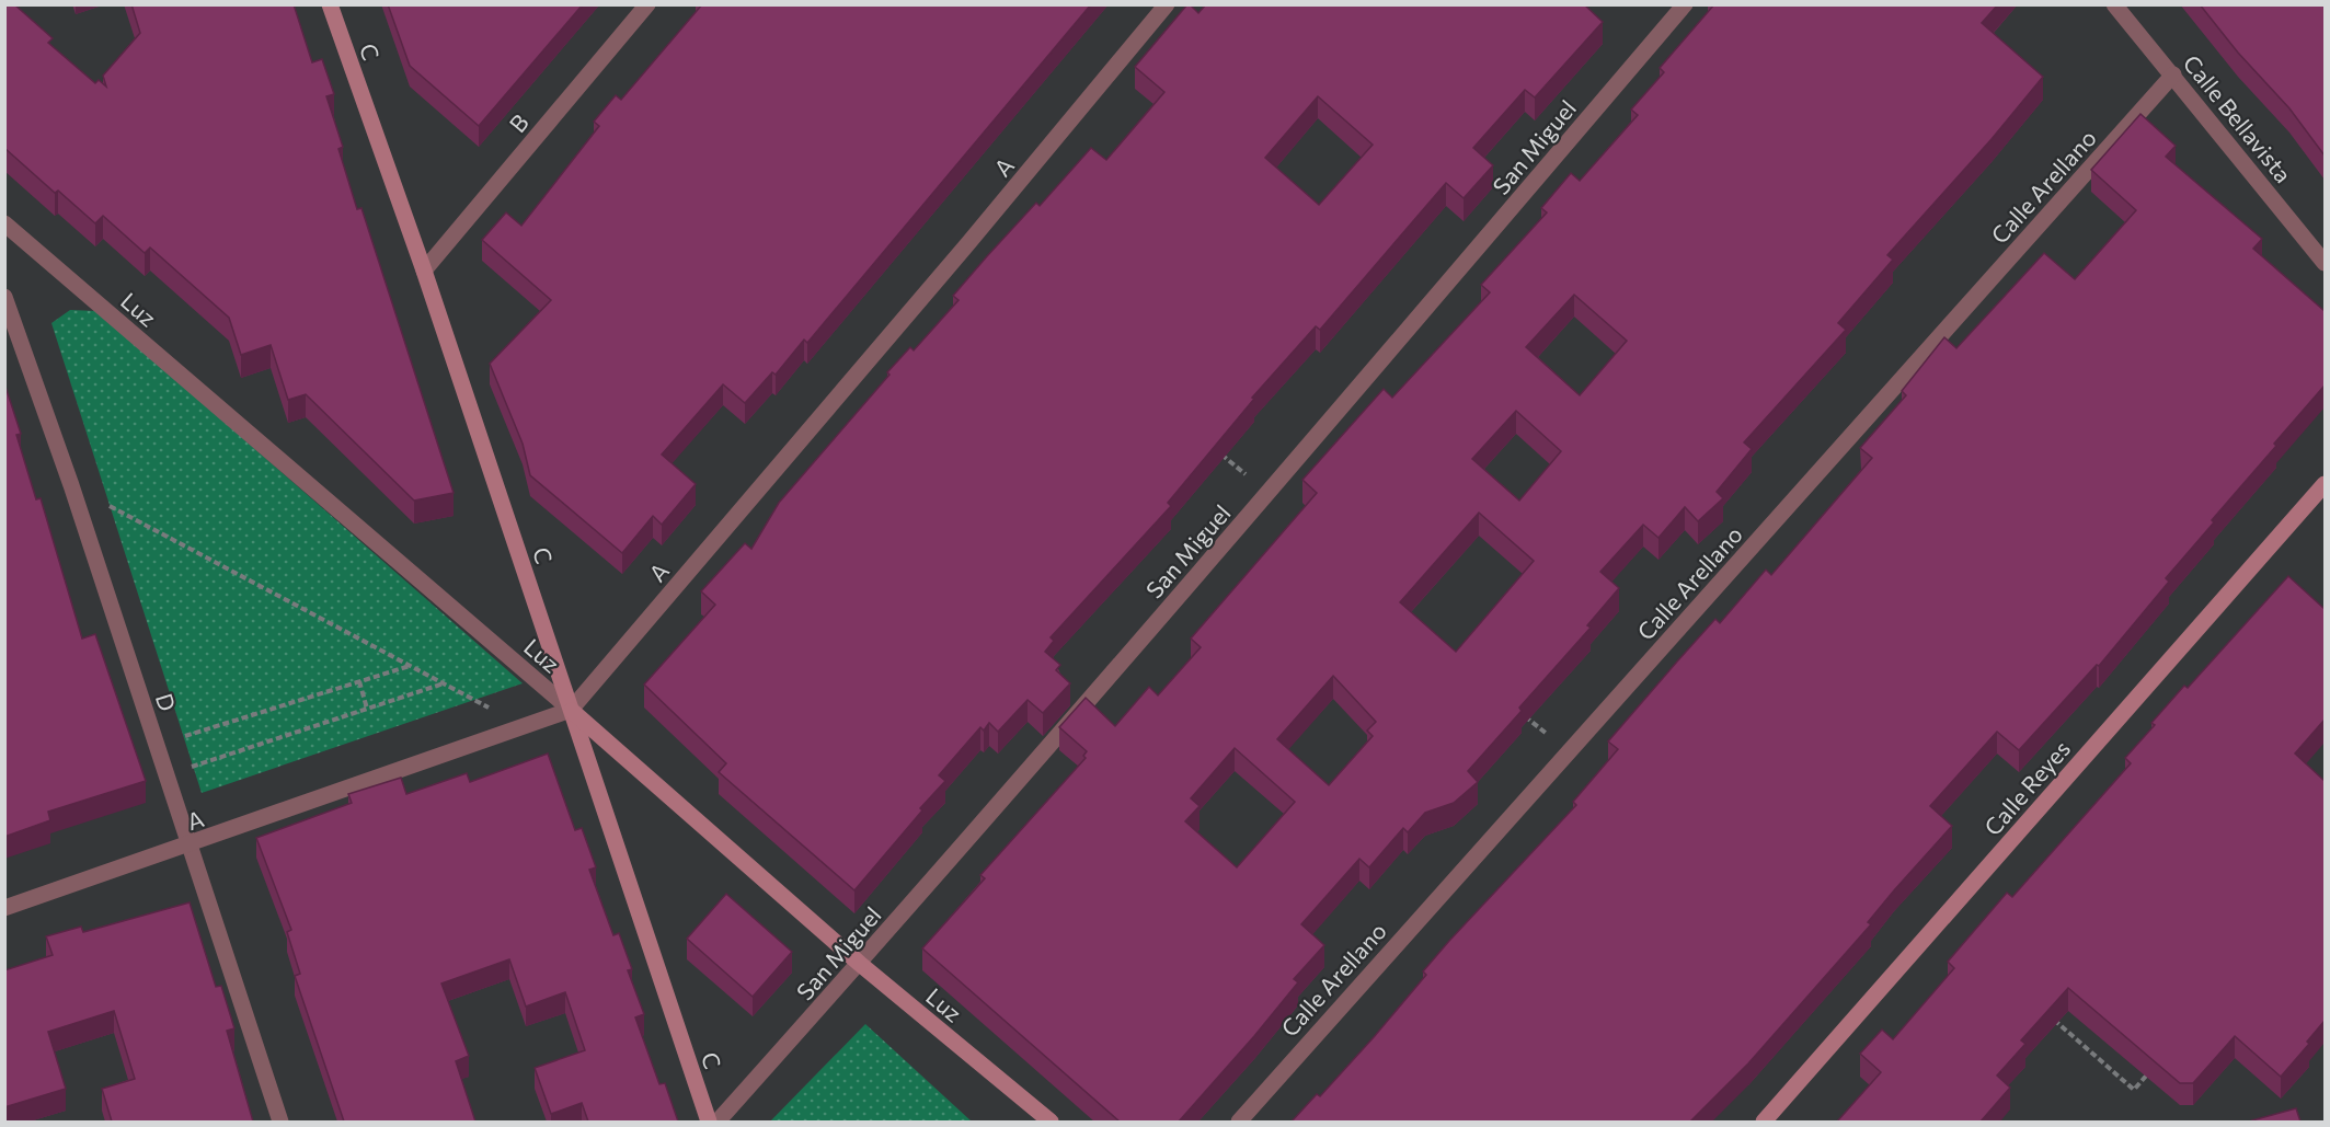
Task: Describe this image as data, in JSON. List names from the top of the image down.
{
  "streets": {
    "street": [
      "C",
      "Calle Bellavista",
      "B",
      "San Miguel",
      "A",
      "Calle Arellano",
      "Luz",
      "D",
      "Calle Reyes"
    ]
  },
  "crossings": [
    ["C", "B"],
    ["C", "A"],
    ["C", "Luz"],
    ["Calle Bellavista", "Calle Arellano"],
    ["San Miguel", "Luz"],
    ["A", "Luz"],
    ["A", "D"]
  ]
}
